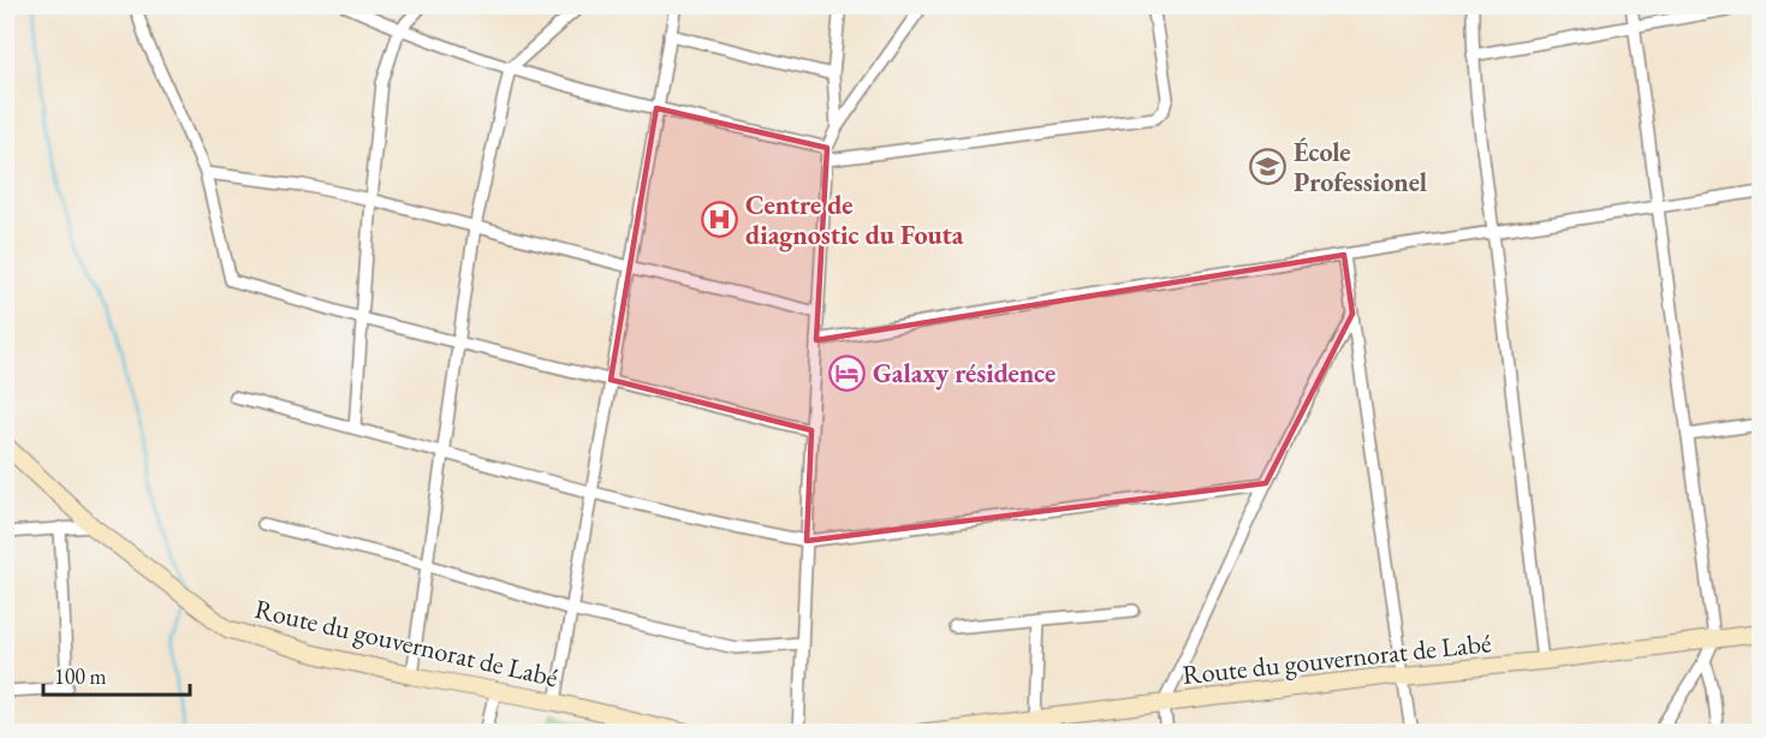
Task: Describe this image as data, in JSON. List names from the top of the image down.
{
  "streets": {
    "street": ["Route du gouvernorat de Labé"]
  },
  "places": {
    "school or university": ["École Professionel"],
    "hospital": ["Centre de diagnostic du Fouta"],
    "hotel": ["Galaxy résidence"]
  },
  "scale_bar": "100 m"
}
